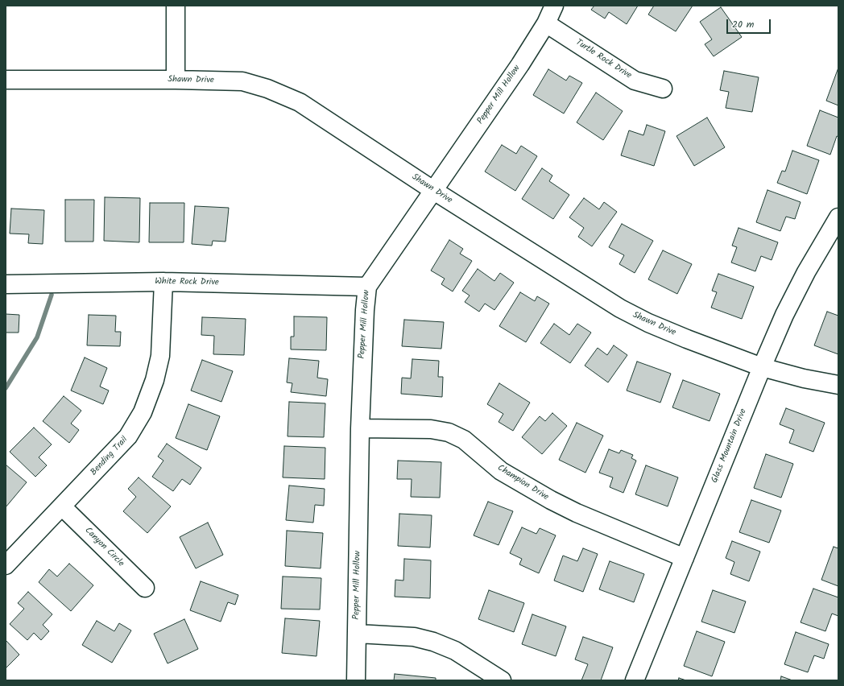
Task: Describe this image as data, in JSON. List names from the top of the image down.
{
  "streets": {
    "street": [
      "Turtle Rock Drive",
      "Shawn Drive",
      "Pepper Mill Hollow",
      "White Rock Drive",
      "Glass Mountain Drive",
      "Bending Trail",
      "Champion Drive",
      "Canyon Circle"
    ]
  },
  "crossings": [
    ["Turtle Rock Drive", "Pepper Mill Hollow"],
    ["Shawn Drive", "Pepper Mill Hollow"],
    ["Shawn Drive", "Glass Mountain Drive"],
    ["Pepper Mill Hollow", "White Rock Drive"],
    ["Pepper Mill Hollow", "Champion Drive"],
    ["White Rock Drive", "Bending Trail"],
    ["Glass Mountain Drive", "Champion Drive"],
    ["Bending Trail", "Canyon Circle"]
  ],
  "scale_bar": "20 m"
}
